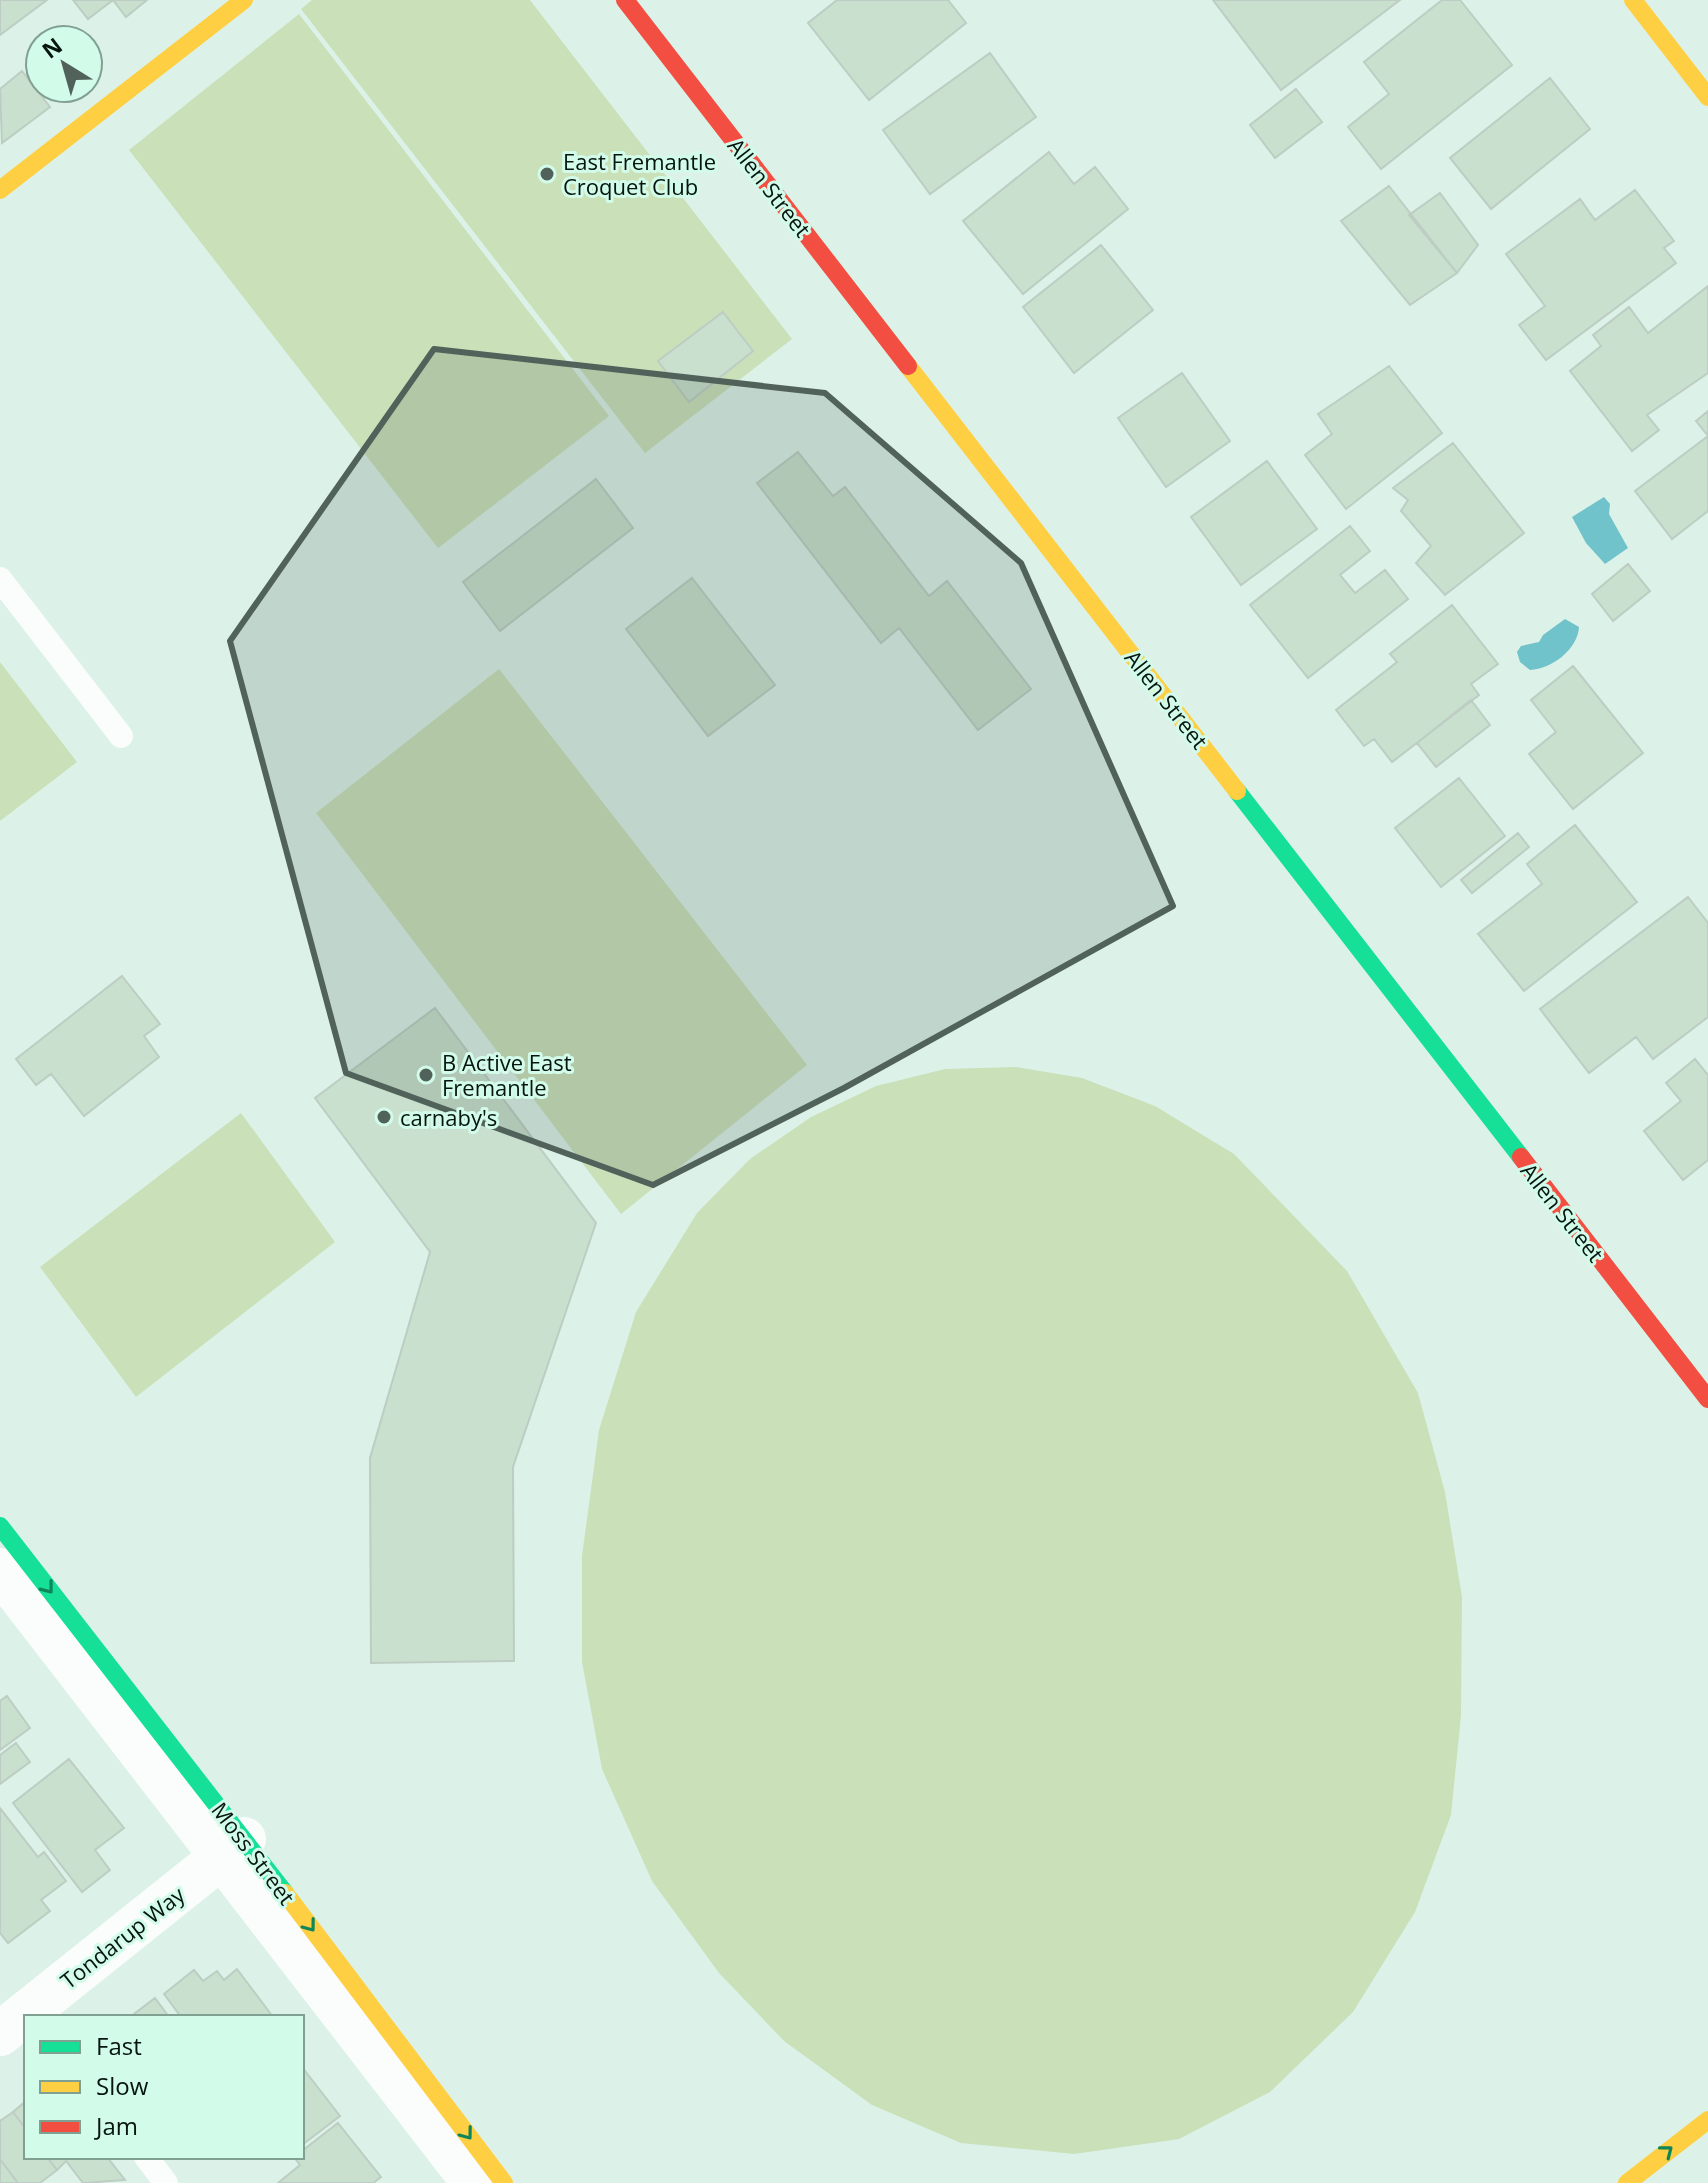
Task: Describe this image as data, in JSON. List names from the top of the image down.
{
  "streets": {
    "street": ["Allen Street", "Moss Street", "Tondarup Way"]
  },
  "crossings": [
    ["Moss Street", "Tondarup Way"]
  ],
  "places": ["East Fremantle Croquet Club", "B Active East Fremantle", "carnaby's"],
  "legend": ["Fast", "Slow", "Jam"],
  "north": "top left"
}
